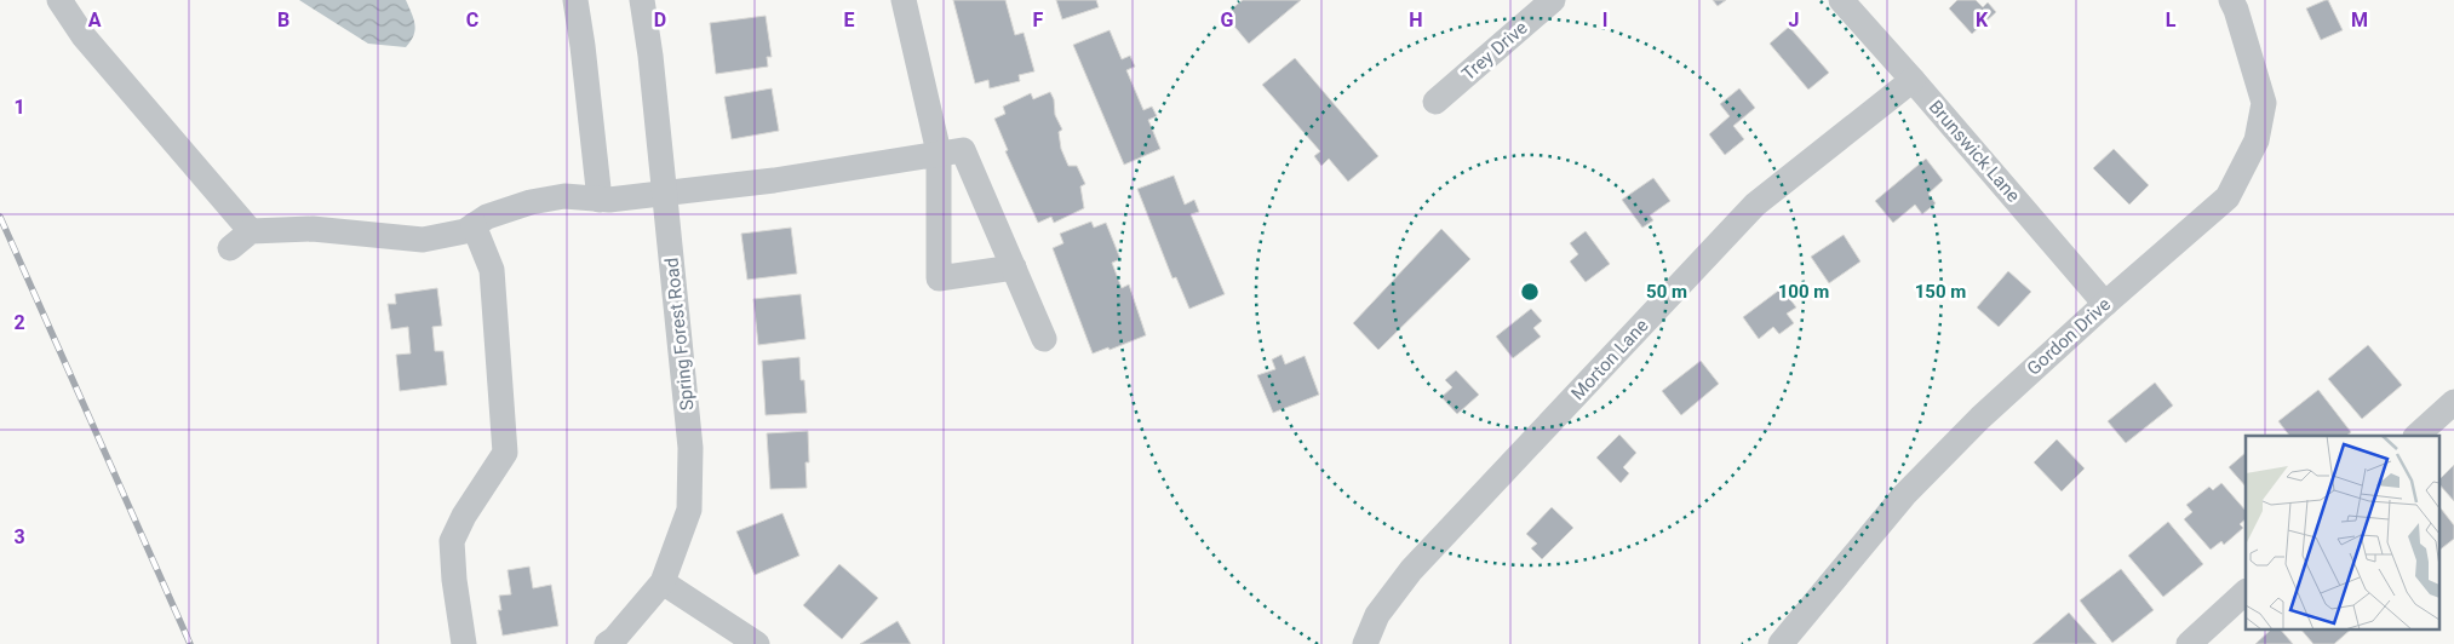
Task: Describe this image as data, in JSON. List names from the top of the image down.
{
  "streets": {
    "street": [
      "Trey Drive",
      "Brunswick Lane",
      "Spring Forest Road",
      "Gordon Drive",
      "Morton Lane"
    ]
  },
  "crossings": [
    ["Brunswick Lane", "Gordon Drive"],
    ["Brunswick Lane", "Morton Lane"]
  ],
  "grid": {
    "columns": [
      "A",
      "B",
      "C",
      "D",
      "E",
      "F",
      "G",
      "H",
      "I",
      "J",
      "K",
      "L",
      "M"
    ],
    "rows": ["1", "2", "3"]
  },
  "rings": ["50 m", "100 m", "150 m"]
}
